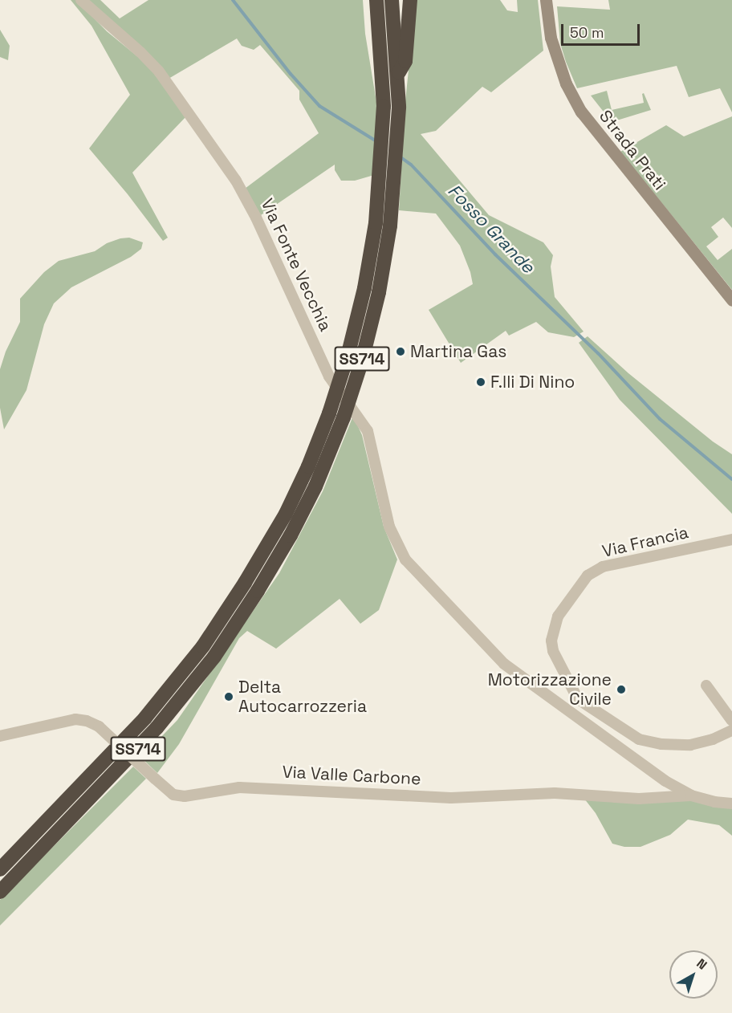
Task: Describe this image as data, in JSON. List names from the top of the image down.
{
  "streets": {
    "highway": ["SS714"],
    "street": [
      "Strada Prati",
      "Via Fonte Vecchia",
      "Via Francia",
      "Via Valle Carbone"
    ]
  },
  "crossings": [
    ["Via Fonte Vecchia", "Via Valle Carbone"]
  ],
  "water": ["Fosso Grande"],
  "places": [
    "Martina Gas",
    "F.lli Di Nino",
    "Motorizzazione Civile",
    "Delta Autocarrozzeria"
  ],
  "scale_bar": "50 m",
  "north": "top right"
}
